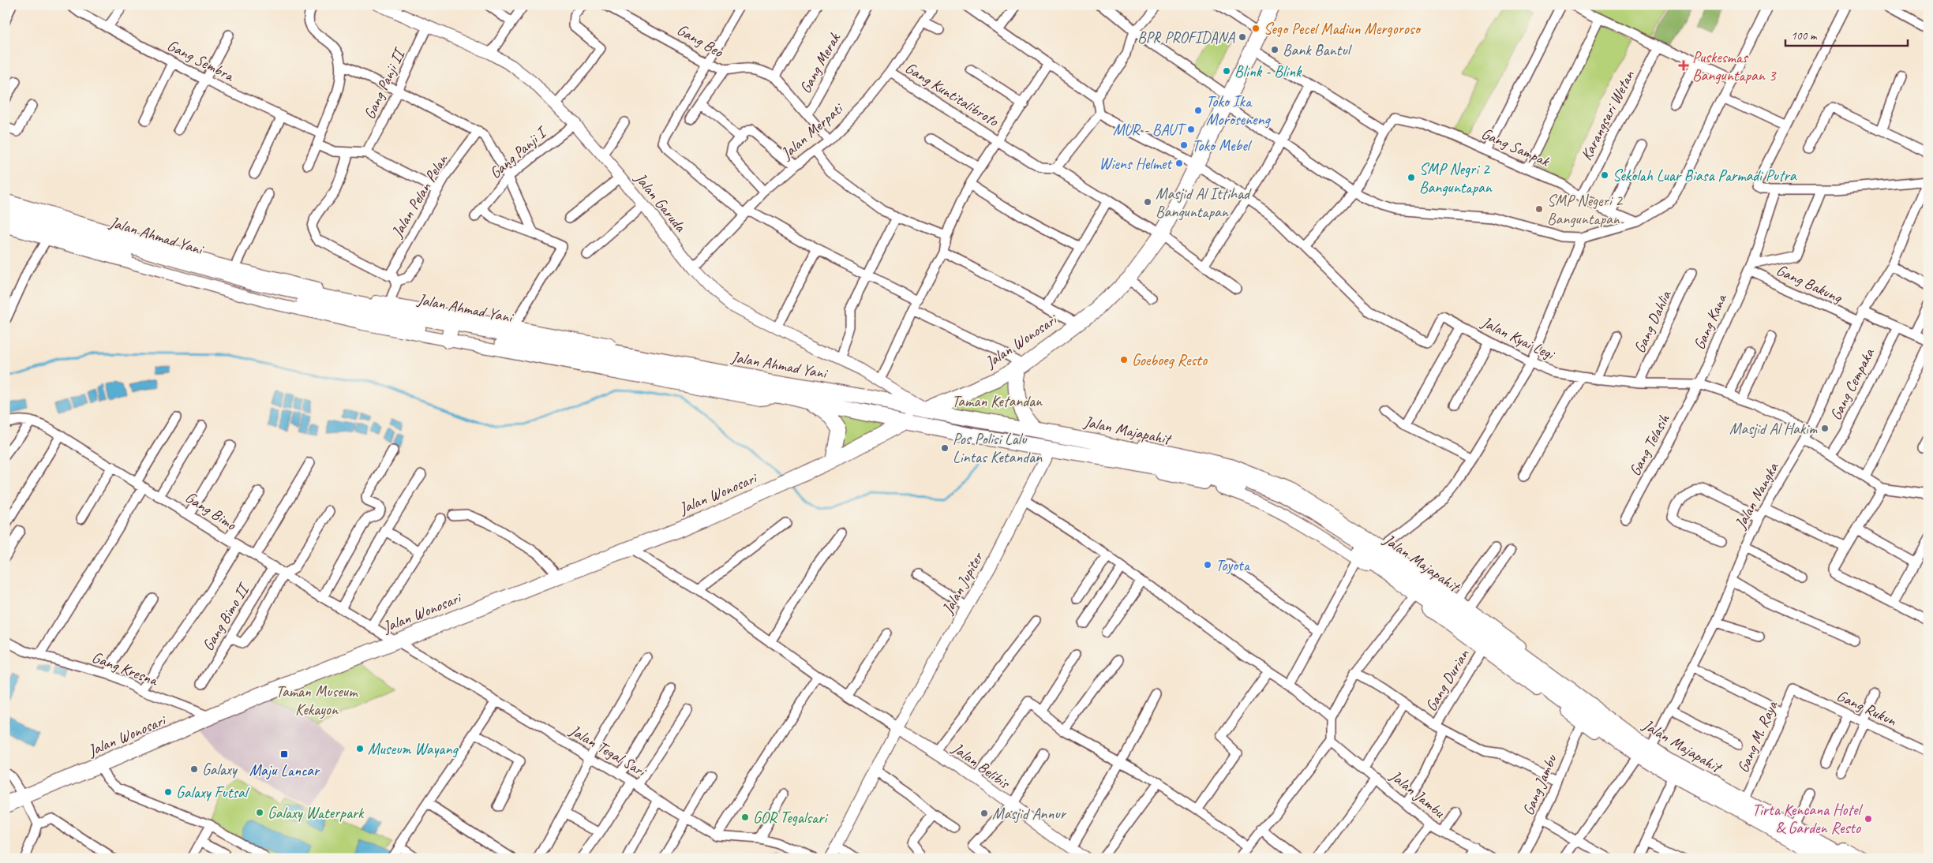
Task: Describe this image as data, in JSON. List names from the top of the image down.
{
  "streets": {
    "main road": ["Jalan Ahmad Yani", "Jalan Wonosari", "Jalan Majapahit"],
    "street": [
      "Gang Beo",
      "Gang Sembra",
      "Gang Merak",
      "Gang Panji II",
      "Gang Kuntitalibroto",
      "Karangsari Wetan",
      "Jalan Merpati",
      "Gang Sampak",
      "Gang Panji I",
      "Jalan Pelan Pelan",
      "Jalan Garuda",
      "Gang Bakung",
      "Gang Dahlia",
      "Gang Kana",
      "Jalan Kyai Legi",
      "Gang Cempaka",
      "Gang Telasih",
      "Jalan Nangka",
      "Gang Bimo",
      "Jalan Jupiter",
      "Gang Bimo II",
      "Gang Kresna",
      "Gang Durian",
      "Gang Rukun",
      "Gang M. Raya",
      "Jalan Tegal Sari",
      "Jalan Belibis",
      "Gang Jambu",
      "Jalan Jambu"
    ]
  },
  "crossings": [
    ["Gang Beo", "Gang Merak"],
    ["Gang Beo", "Jalan Merpati"],
    ["Gang Panji II", "Jalan Garuda"],
    ["Gang Kuntitalibroto", "Jalan Merpati"],
    ["Karangsari Wetan", "Gang Sampak"],
    ["Jalan Merpati", "Jalan Garuda"],
    ["Gang Panji I", "Jalan Garuda"],
    ["Jalan Garuda", "Jalan Ahmad Yani"],
    ["Jalan Garuda", "Jalan Wonosari"],
    ["Jalan Garuda", "Jalan Majapahit"],
    ["Jalan Ahmad Yani", "Jalan Wonosari"],
    ["Jalan Ahmad Yani", "Jalan Majapahit"],
    ["Gang Bakung", "Gang Kana"],
    ["Gang Bakung", "Jalan Nangka"],
    ["Gang Dahlia", "Jalan Kyai Legi"],
    ["Gang Kana", "Jalan Kyai Legi"],
    ["Gang Kana", "Gang Telasih"],
    ["Jalan Kyai Legi", "Gang Telasih"],
    ["Jalan Kyai Legi", "Jalan Nangka"],
    ["Jalan Wonosari", "Jalan Majapahit"],
    ["Jalan Wonosari", "Gang Bimo"],
    ["Jalan Wonosari", "Gang Kresna"],
    ["Jalan Wonosari", "Jalan Tegal Sari"],
    ["Jalan Majapahit", "Jalan Jupiter"],
    ["Gang Bimo", "Gang Bimo II"],
    ["Gang Bimo", "Jalan Tegal Sari"],
    ["Jalan Jupiter", "Jalan Belibis"],
    ["Gang Durian", "Jalan Jambu"],
    ["Gang Rukun", "Gang M. Raya"]
  ],
  "parks": ["Taman Ketandan", "Taman Museum Kekayon"],
  "places": {
    "other": [
      "Sego Pecel Madiun Mergoroso",
      "BPR PROFIDANA",
      "Bank Bantul",
      "Blink - Blink",
      "Toko Ika Moroseneng",
      "MUR - BAUT",
      "Toko Mebel",
      "Wiens Helmet",
      "Sekolah Luar Biasa Parmadi Putra",
      "SMP Negri 2 Banguntapan",
      "Masjid Al Ittihad Banguntapan",
      "SMP Negeri 2 Banguntapan",
      "Goeboeg Resto",
      "Masjid Al Hakim",
      "Pos Polisi Lalu Lintas Ketandan",
      "Toyota",
      "Museum Wayang",
      "Galaxy",
      "Galaxy Futsal",
      "Galaxy Waterpark",
      "Masjid Annur",
      "GOR Tegalsari",
      "Tirta Kencana Hotel & Garden Resto"
    ],
    "health": ["Puskesmas Banguntapan 3"],
    "transit": ["Maju Lancar"]
  },
  "scale_bar": "100 m"
}
